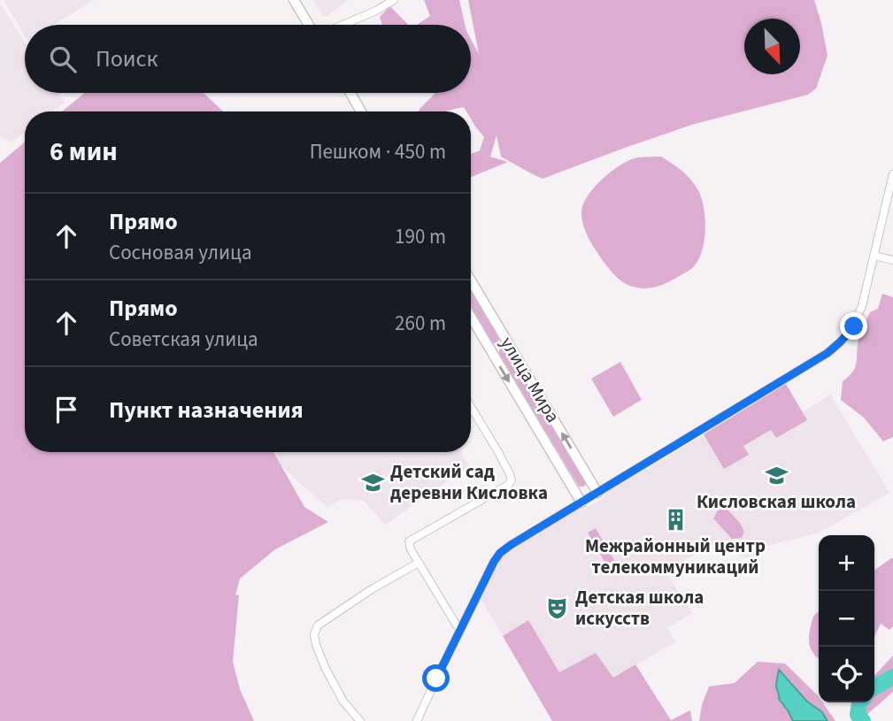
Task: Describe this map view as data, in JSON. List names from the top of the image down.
{
  "streets": {
    "street": ["улица Мира"]
  },
  "places": {
    "school or university": ["Кисловская школа", "Детский сад деревни Кисловка"],
    "building": ["Межрайонный центр телекоммуникаций"],
    "theatre": ["Детская школа искусств"]
  },
  "north": "bottom right",
  "page": {
    "search": "Поиск",
    "heading": ["6 мин", "Пешком · 450 m"],
    "list": [
      ["Прямо", "Сосновая улица", "190 m"],
      ["Прямо", "Советская улица", "260 m"],
      "Пункт назначения"
    ],
    "map_buttons": ["+", "−"]
  }
}
